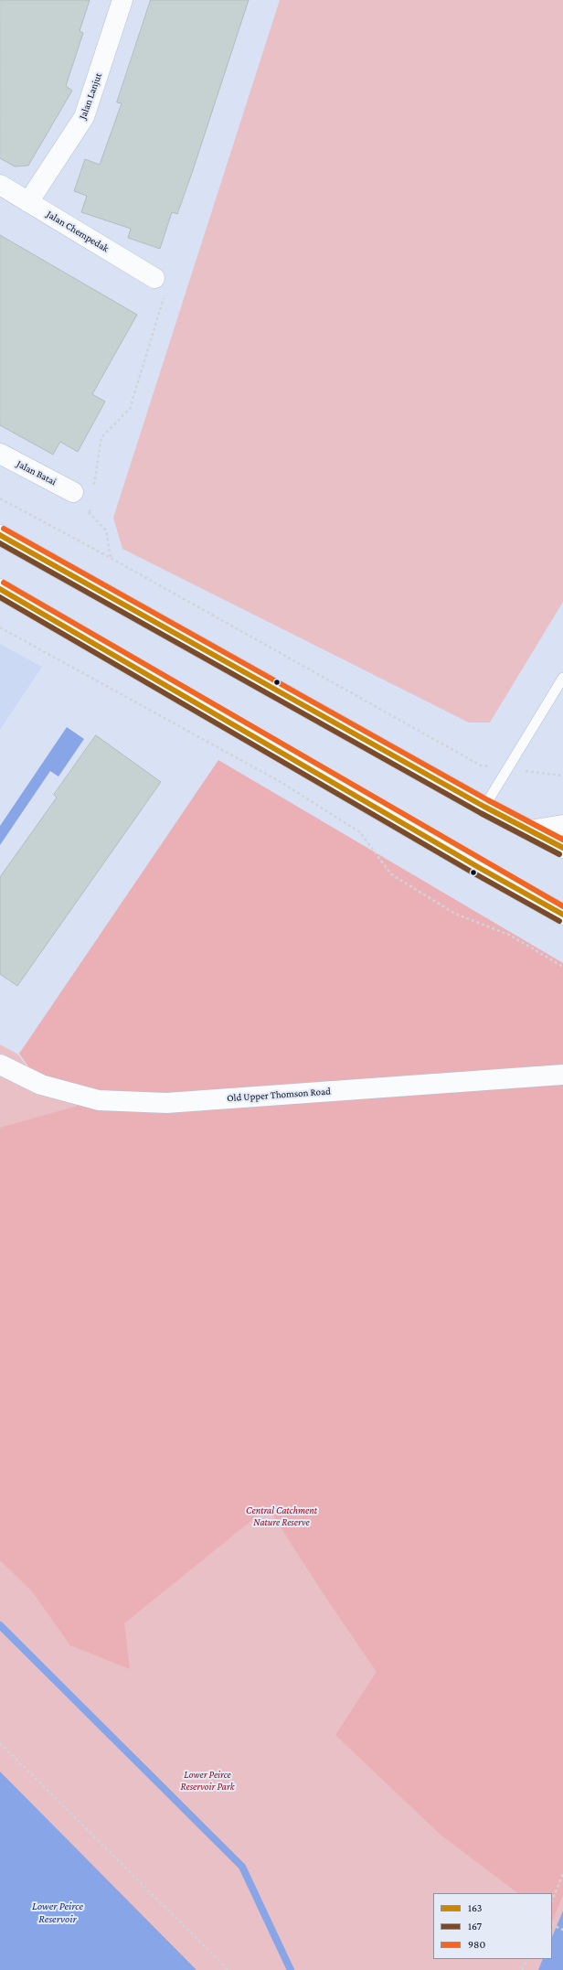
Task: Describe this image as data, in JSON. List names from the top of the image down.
{
  "streets": {
    "main road": [
      "Jalan Lanjut",
      "Jalan Chempedak",
      "Jalan Batai",
      "Old Upper Thomson Road"
    ]
  },
  "crossings": [
    ["Jalan Lanjut", "Jalan Chempedak"]
  ],
  "water": ["Lower Peirce Reservoir"],
  "parks": ["Central Catchment Nature Reserve", "Lower Peirce Reservoir Park"],
  "lines": ["transit line 980", "transit line 163", "transit line 167"],
  "legend": ["163", "167", "980"]
}
